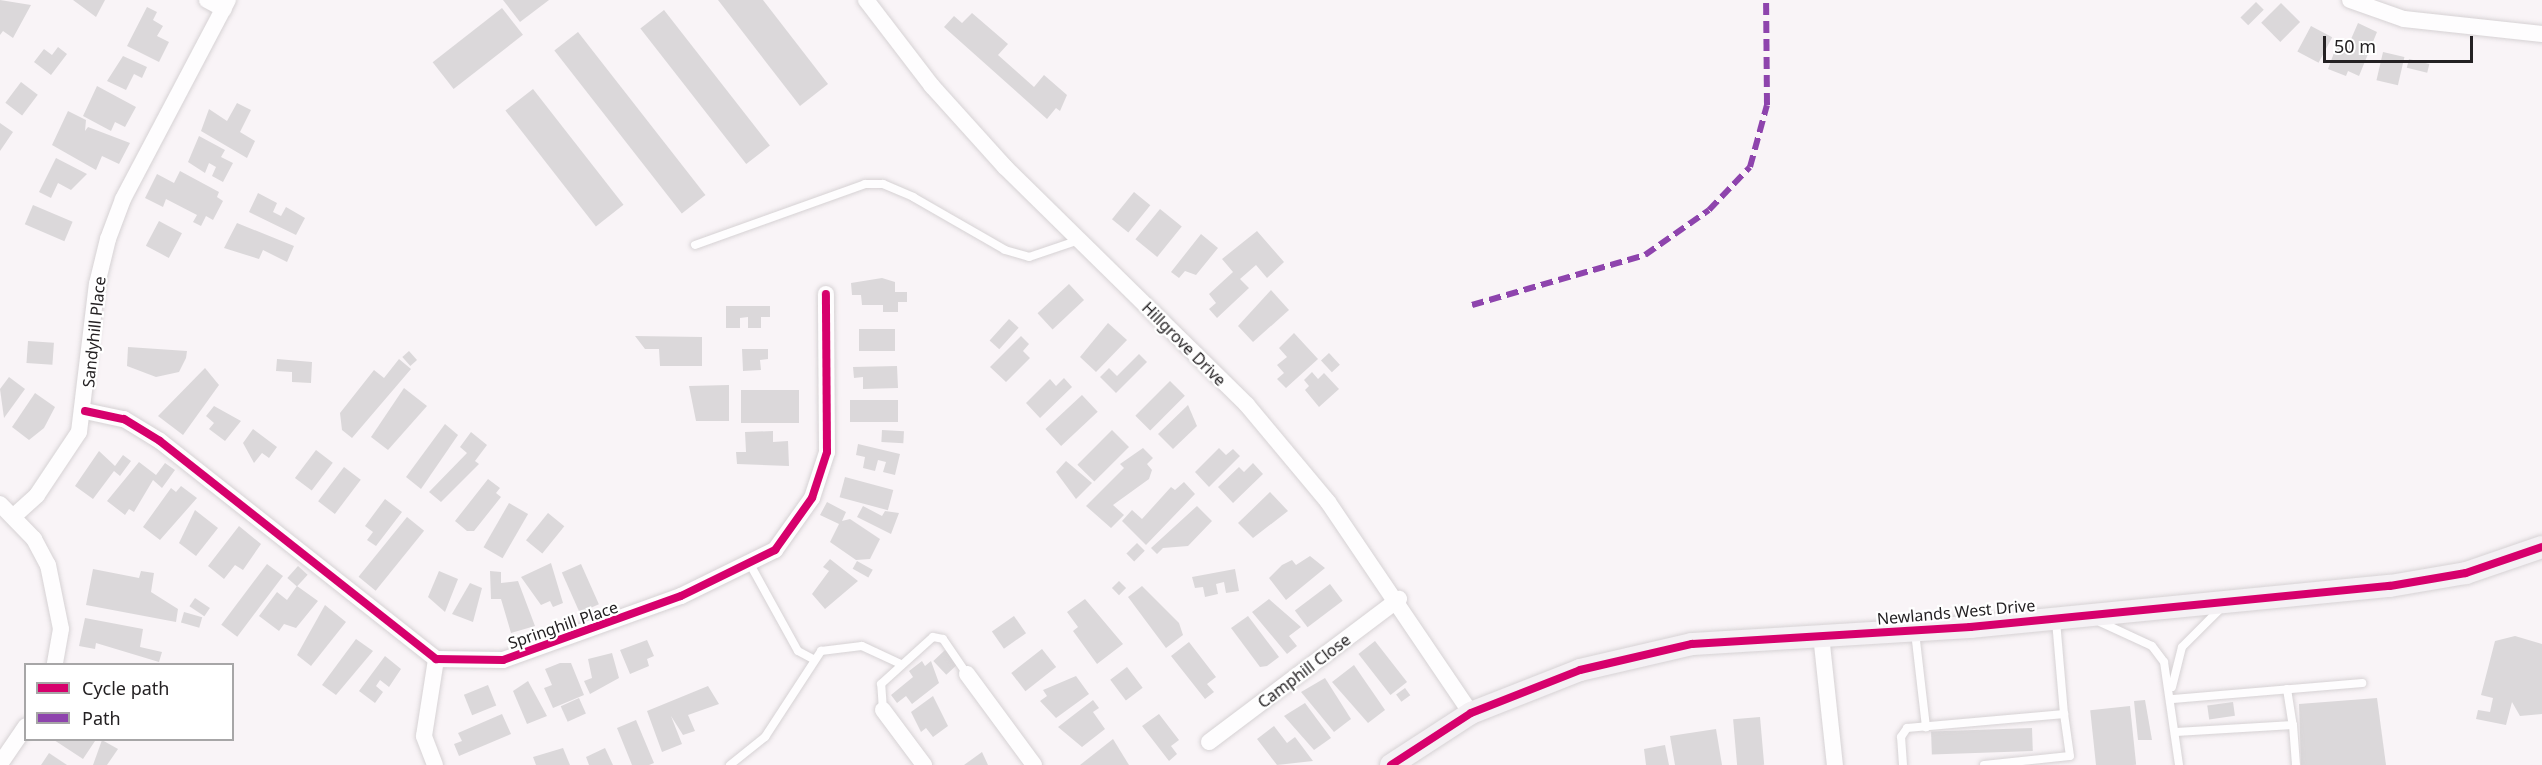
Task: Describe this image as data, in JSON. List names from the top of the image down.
{
  "streets": {
    "street": [
      "Sandyhill Place",
      "Hillgrove Drive",
      "Newlands West Drive",
      "Springhill Place",
      "Camphill Close"
    ]
  },
  "crossings": [
    ["Hillgrove Drive", "Newlands West Drive"],
    ["Hillgrove Drive", "Camphill Close"]
  ],
  "legend": ["Cycle path", "Path"],
  "scale_bar": "50 m"
}
